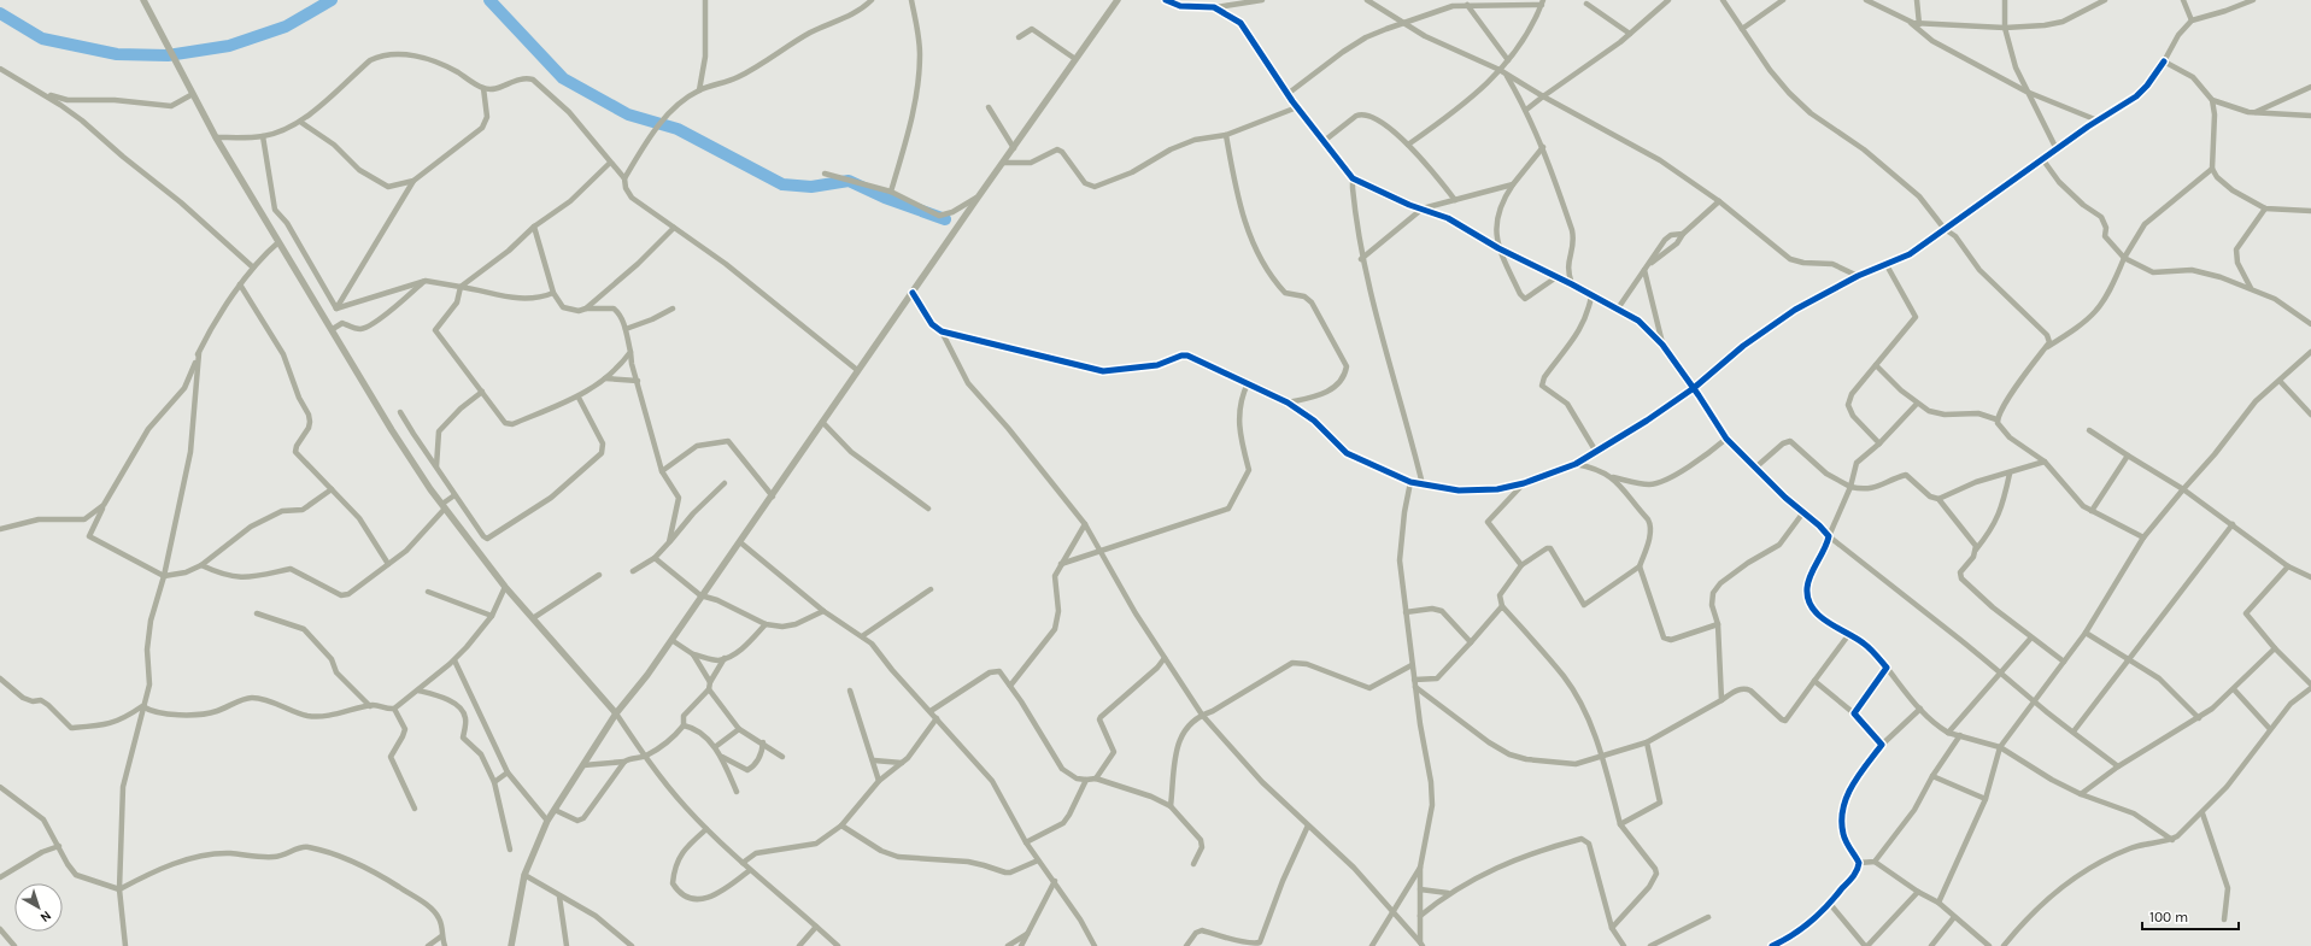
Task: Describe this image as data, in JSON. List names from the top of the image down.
{
  "scale_bar": "100 m",
  "north": "bottom right"
}
